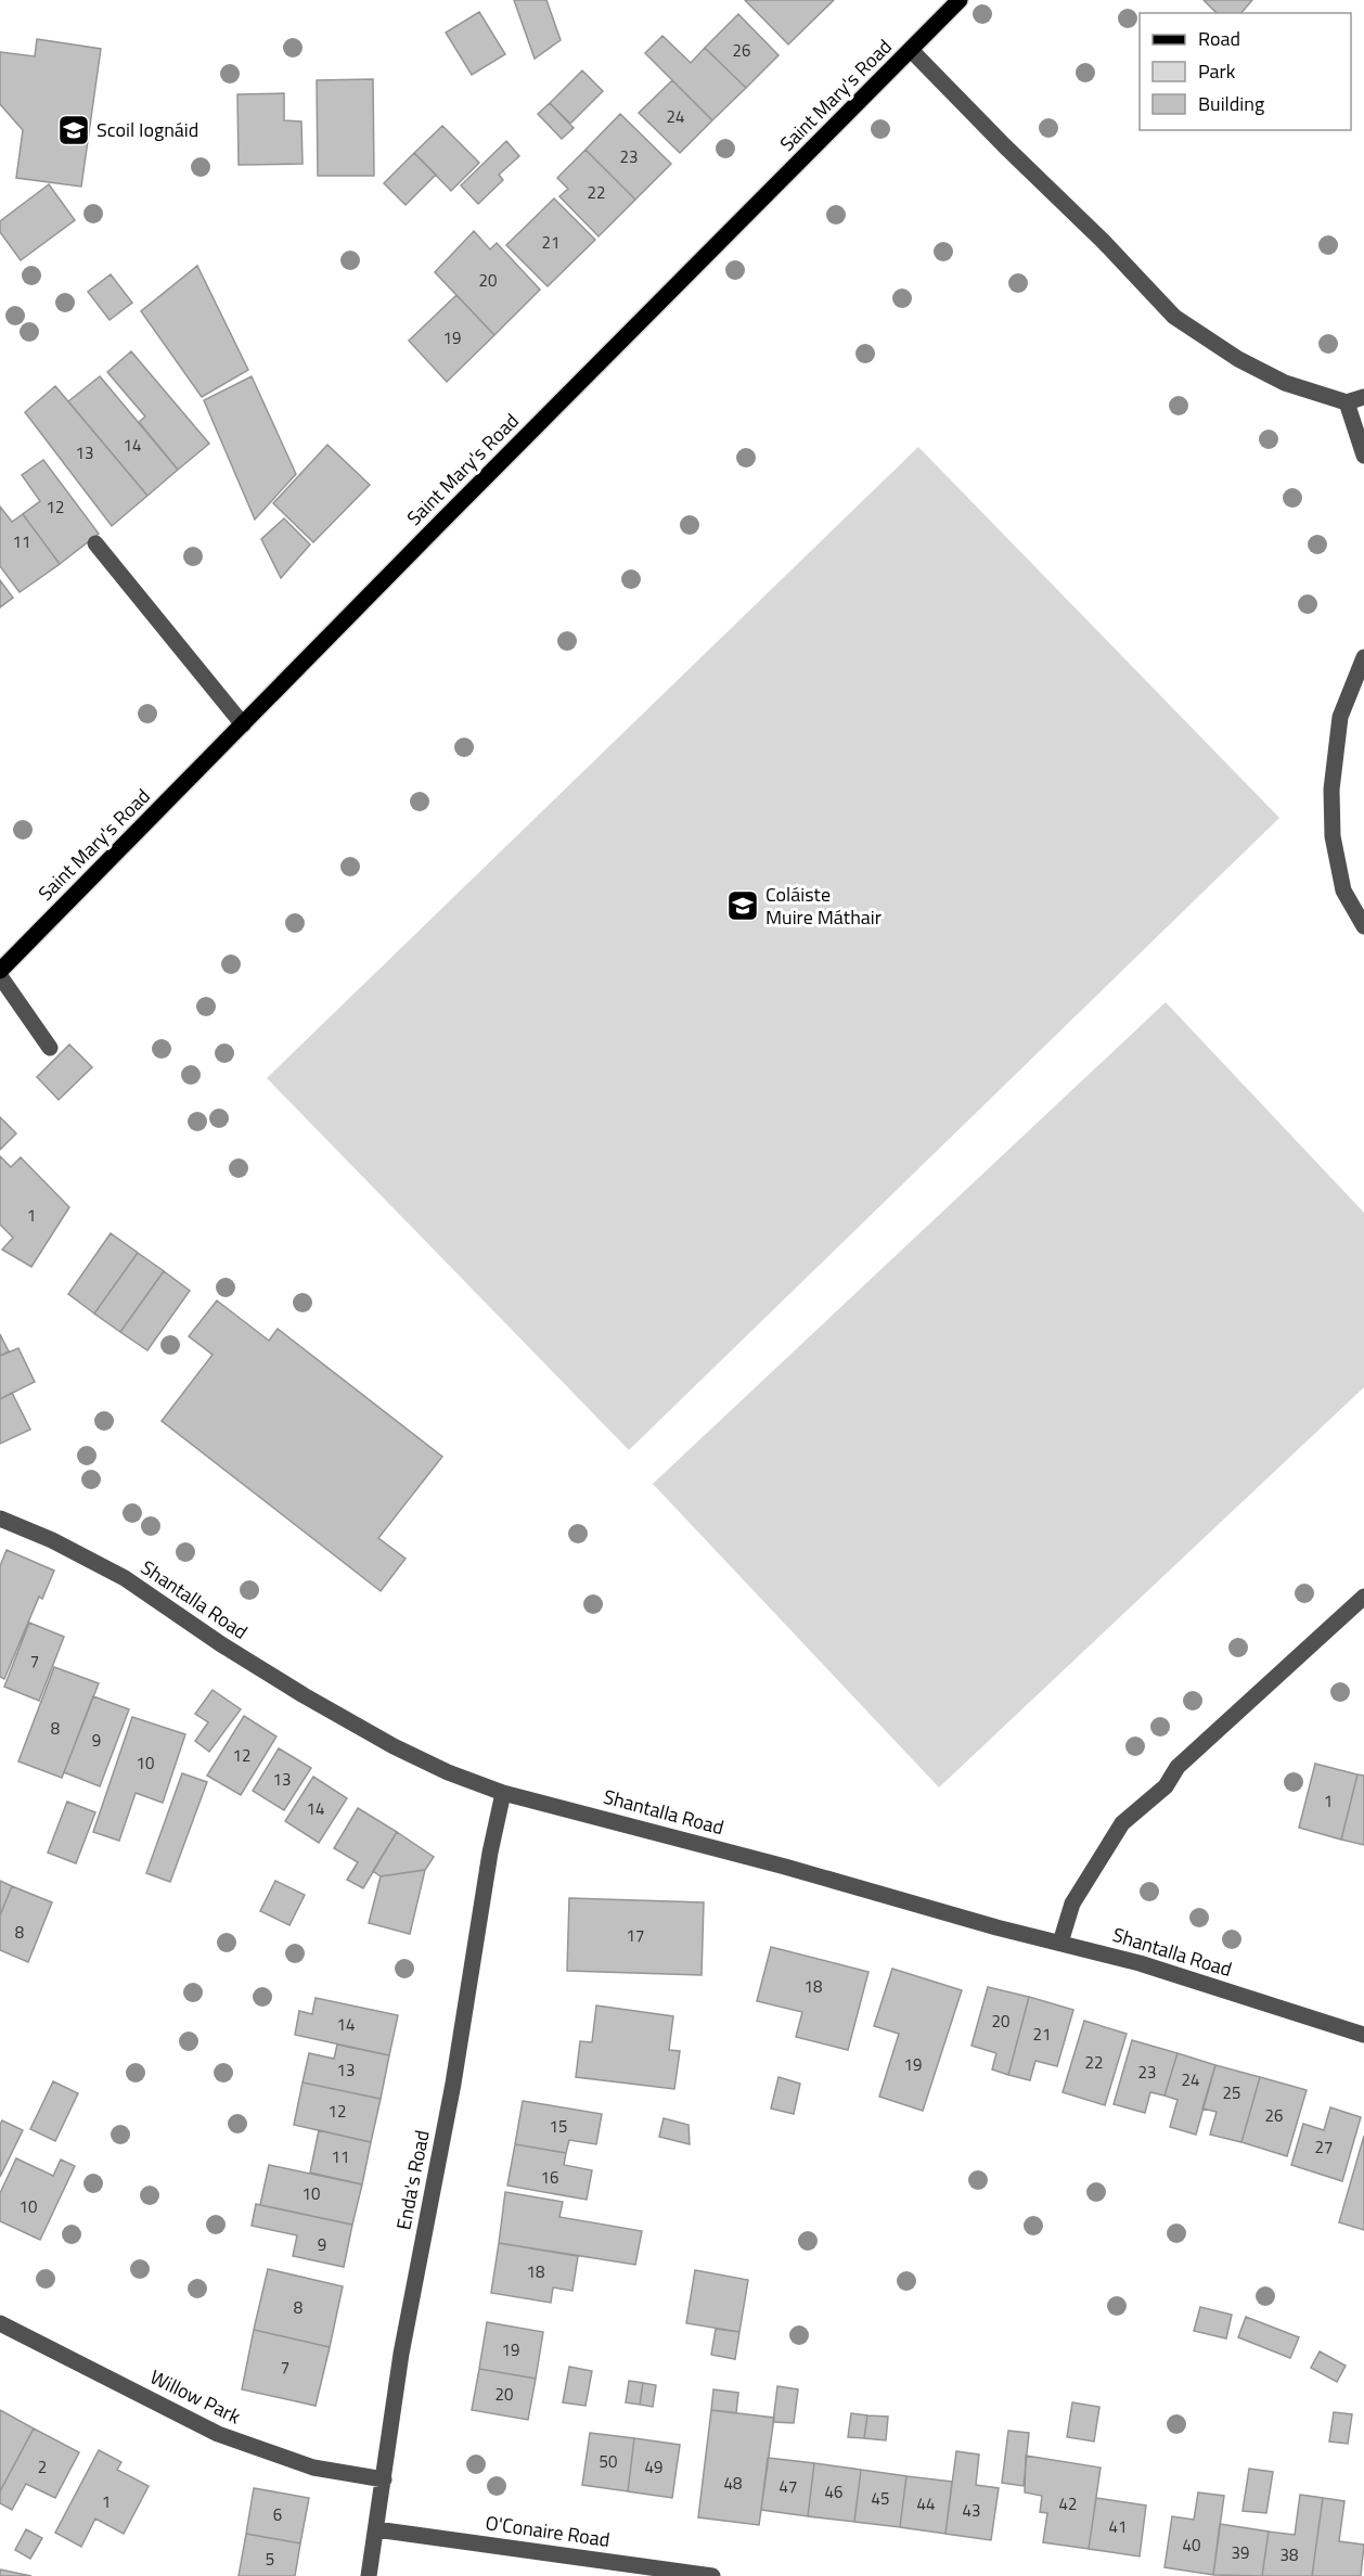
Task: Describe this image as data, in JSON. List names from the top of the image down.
{
  "streets": {
    "main road": ["Saint Mary's Road"],
    "street": [
      "Shantalla Road",
      "Enda's Road",
      "Willow Park",
      "O'Conaire Road"
    ]
  },
  "crossings": [
    ["Shantalla Road", "Enda's Road"],
    ["Enda's Road", "Willow Park"],
    ["Enda's Road", "O'Conaire Road"]
  ],
  "places": {
    "school or university": ["Scoil Iognáid", "Coláiste Muire Máthair"]
  },
  "house_numbers": [
    "26",
    "24",
    "23",
    "22",
    "21",
    "20",
    "19",
    "14",
    "13",
    "12",
    "11",
    "1",
    "7",
    "8",
    "9",
    "12",
    "10",
    "13",
    "1",
    "14",
    "8",
    "17",
    "18",
    "20",
    "14",
    "21",
    "22",
    "19",
    "13",
    "23",
    "24",
    "25",
    "12",
    "26",
    "15",
    "27",
    "11",
    "16",
    "10",
    "10",
    "9",
    "18",
    "8",
    "19",
    "7",
    "20",
    "50",
    "2",
    "49",
    "48",
    "47",
    "46",
    "45",
    "1",
    "44",
    "42",
    "43",
    "6",
    "41",
    "40",
    "39",
    "38",
    "5"
  ],
  "legend": ["Road", "Park", "Building"]
}
